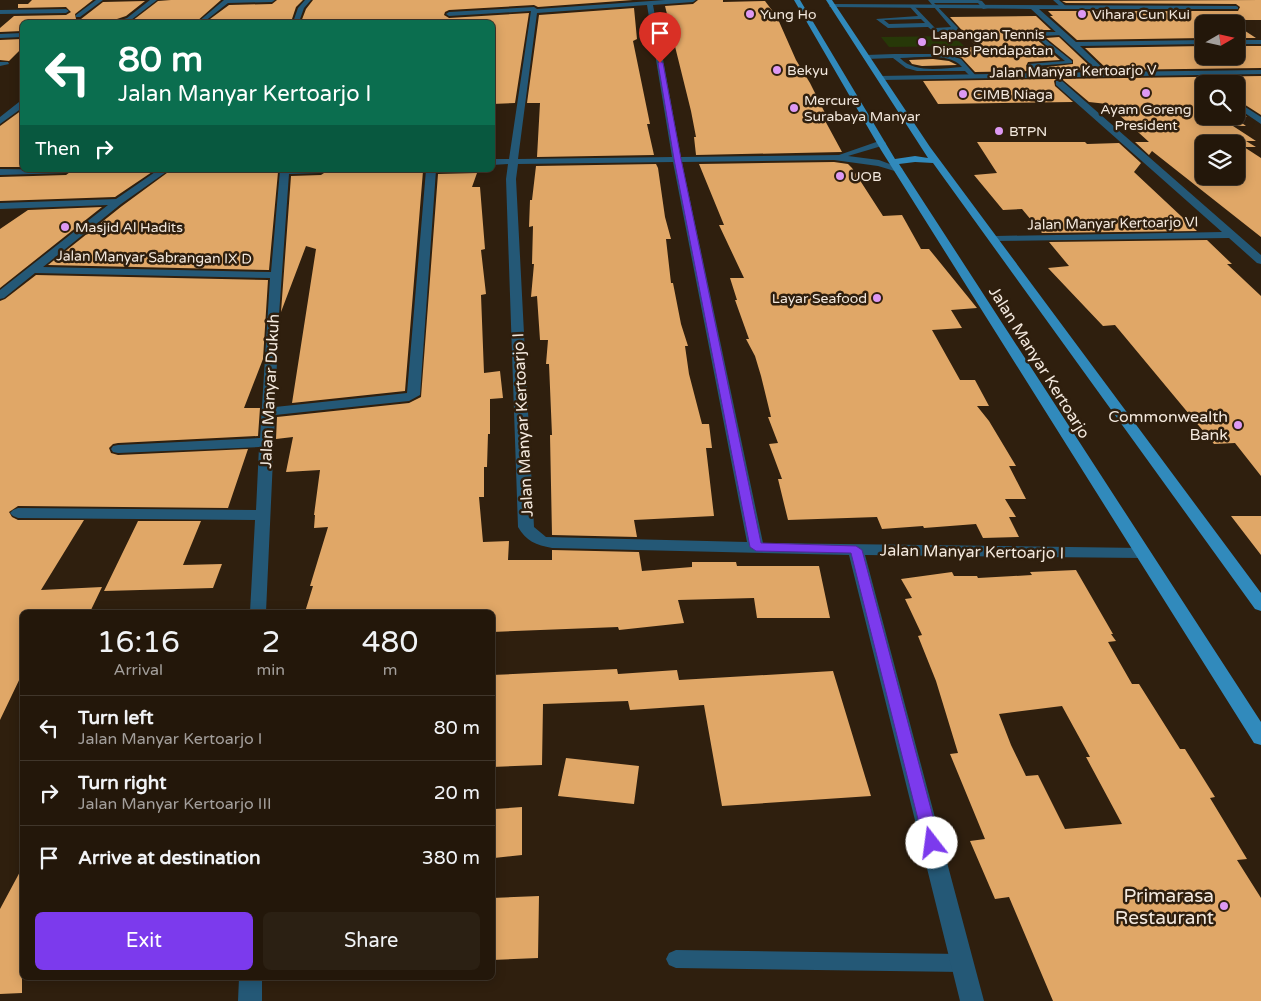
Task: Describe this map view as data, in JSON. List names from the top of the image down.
{
  "streets": {
    "main road": ["Jalan Manyar Kertoarjo"],
    "street": [
      "Jalan Manyar Kertoarjo V",
      "Jalan Manyar Kertoarjo VI",
      "Jalan Manyar Sabrangan IX D",
      "Jalan Manyar Dukuh",
      "Jalan Manyar Kertoarjo I"
    ]
  },
  "crossings": [
    ["Jalan Manyar Kertoarjo V", "Jalan Manyar Kertoarjo VI"],
    ["Jalan Manyar Kertoarjo V", "Jalan Manyar Kertoarjo"],
    ["Jalan Manyar Kertoarjo VI", "Jalan Manyar Kertoarjo"],
    ["Jalan Manyar Sabrangan IX D", "Jalan Manyar Dukuh"],
    ["Jalan Manyar Kertoarjo", "Jalan Manyar Kertoarjo I"]
  ],
  "places": [
    "Yung Ho",
    "Vihara Cun Kui",
    "Lapangan Tennis Dinas Pendapatan",
    "Bekyu",
    "Ayam Goreng President",
    "CIMB Niaga",
    "Mercure Surabaya Manyar",
    "BTPN",
    "UOB",
    "Masjid Al Hadits",
    "Layar Seafood",
    "Commonwealth Bank",
    "Primarasa Restaurant"
  ],
  "north": "right",
  "page": {
    "turn": ["80 m", "Jalan Manyar Kertoarjo I"],
    "then": "Then",
    "eta": [
      "16:16",
      "Arrival",
      "2",
      "min",
      "480",
      "m"
    ],
    "list": [
      {
        "name": "Turn left",
        "note": "Jalan Manyar Kertoarjo I",
        "value": "80 m"
      },
      {
        "name": "Turn right",
        "note": "Jalan Manyar Kertoarjo III",
        "value": "20 m"
      },
      {
        "name": "Arrive at destination",
        "value": "380 m"
      }
    ],
    "buttons": ["Exit", "Share"]
  }
}
